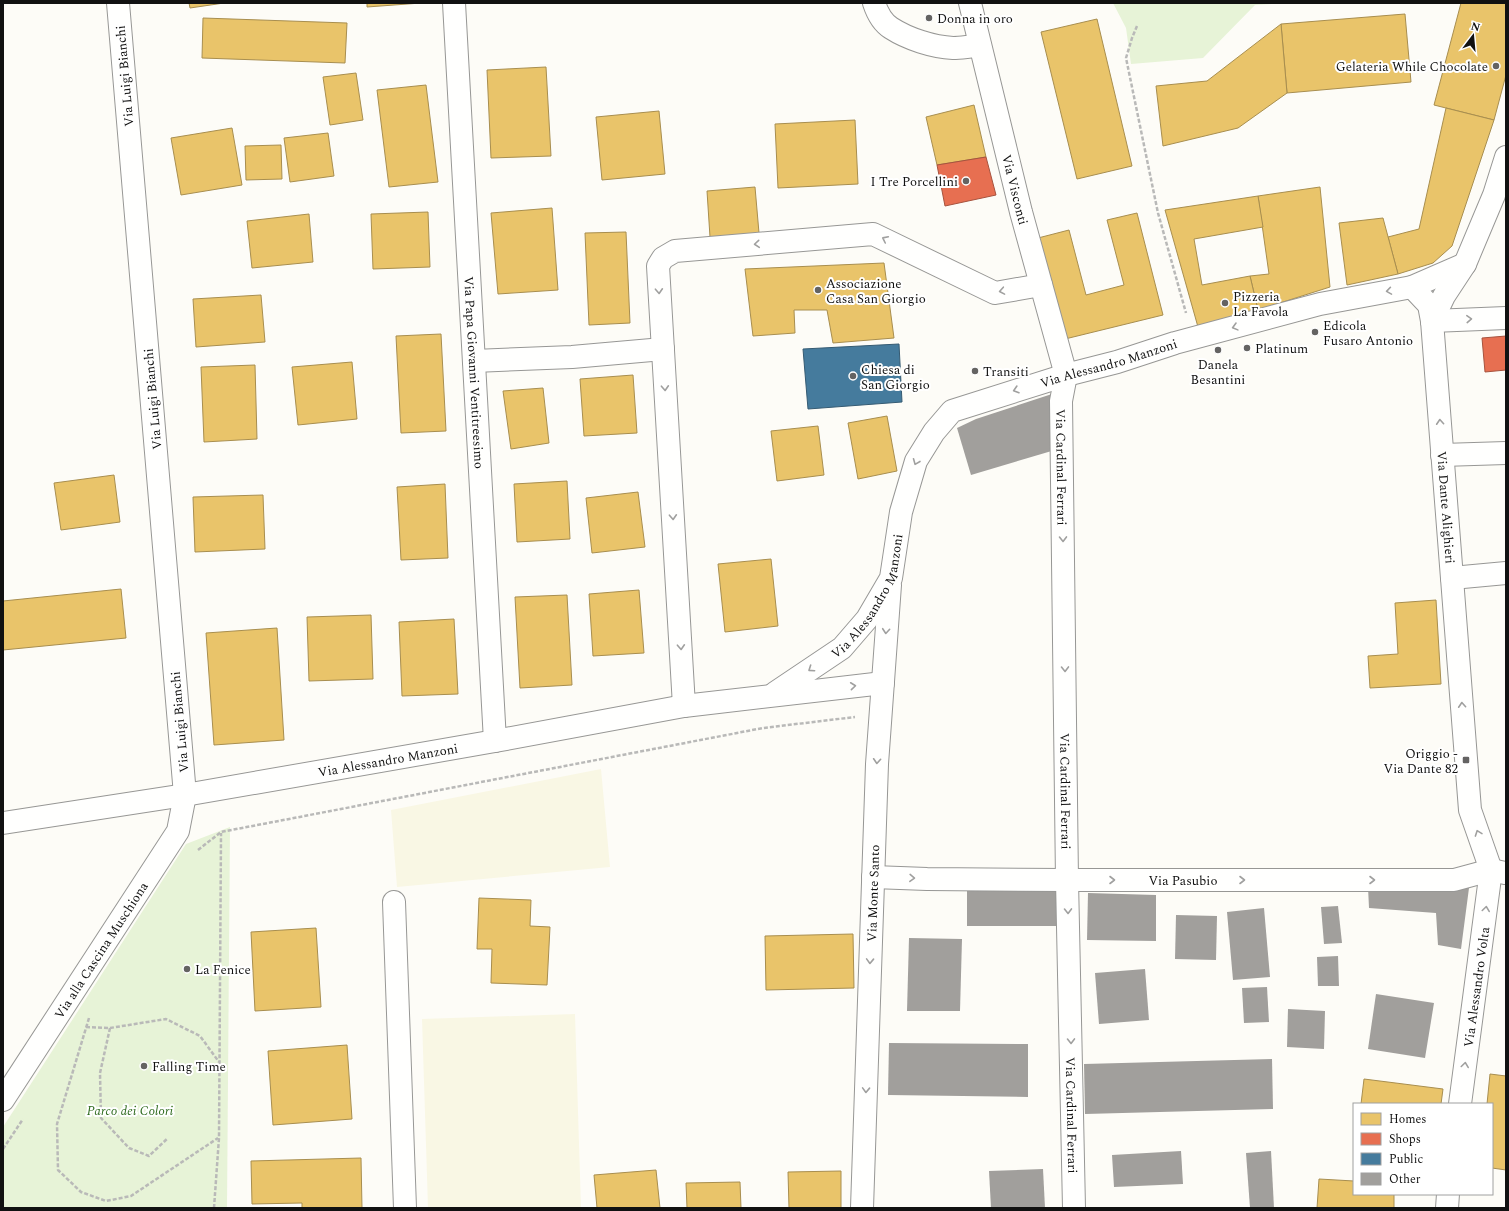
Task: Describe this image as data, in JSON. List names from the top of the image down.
{
  "streets": {
    "street": [
      "Via Luigi Bianchi",
      "Via Visconti",
      "Via Alessandro Manzoni",
      "Via Papa Giovanni Ventitreesimo",
      "Via Cardinal Ferrari",
      "Via Dante Alighieri",
      "Via Pasubio",
      "Via Monte Santo",
      "Via alla Cascina Muschiona",
      "Via Alessandro Volta"
    ]
  },
  "crossings": [
    ["Via Luigi Bianchi", "Via Alessandro Manzoni"],
    ["Via Luigi Bianchi", "Via alla Cascina Muschiona"],
    ["Via Visconti", "Via Alessandro Manzoni"],
    ["Via Visconti", "Via Cardinal Ferrari"],
    ["Via Alessandro Manzoni", "Via Papa Giovanni Ventitreesimo"],
    ["Via Alessandro Manzoni", "Via Cardinal Ferrari"],
    ["Via Alessandro Manzoni", "Via Dante Alighieri"],
    ["Via Alessandro Manzoni", "Via Monte Santo"],
    ["Via Alessandro Manzoni", "Via alla Cascina Muschiona"],
    ["Via Cardinal Ferrari", "Via Pasubio"],
    ["Via Dante Alighieri", "Via Pasubio"],
    ["Via Dante Alighieri", "Via Alessandro Volta"],
    ["Via Pasubio", "Via Monte Santo"],
    ["Via Pasubio", "Via Alessandro Volta"]
  ],
  "one_way": [
    "Via Cardinal Ferrari",
    "Via Dante Alighieri",
    "Via Pasubio",
    "Via Monte Santo",
    "Via Alessandro Volta"
  ],
  "parks": ["Parco dei Colori"],
  "places": {
    "other": [
      "Donna in oro",
      "Gelateria While Chocolate",
      "I Tre Porcellini",
      "Associazione Casa San Giorgio",
      "Pizzeria La Favola",
      "Edicola Fusaro Antonio",
      "Platinum",
      "Danela Besantini",
      "Transiti",
      "Chiesa di San Giorgio",
      "La Fenice",
      "Falling Time"
    ],
    "transit": ["Origgio - Via Dante 82"]
  },
  "legend": [
    "Homes",
    "Shops",
    "Public",
    "Other"
  ],
  "north": "top"
}
